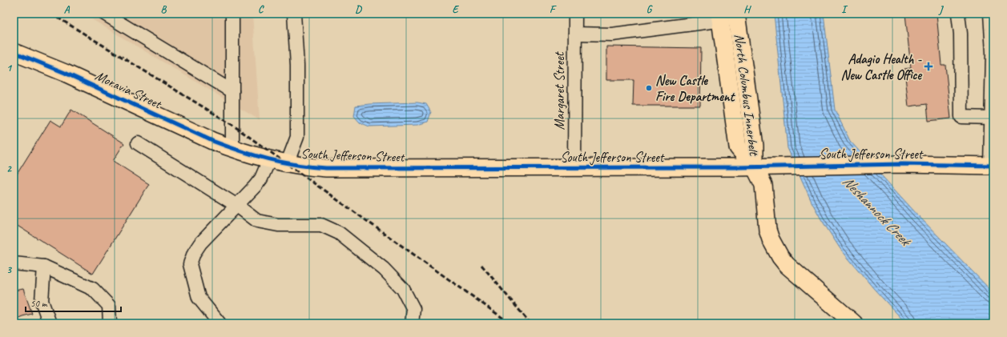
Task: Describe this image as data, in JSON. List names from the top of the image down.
{
  "streets": {
    "main road": ["Moravia Street", "North Columbus Innerbelt", "South Jefferson Street"],
    "street": ["Margaret Street"]
  },
  "crossings": [
    ["Moravia Street", "South Jefferson Street"],
    ["Margaret Street", "South Jefferson Street"],
    ["North Columbus Innerbelt", "South Jefferson Street"]
  ],
  "water": ["Neshannock Creek"],
  "places": {
    "health": ["Adagio Health - New Castle Office"],
    "other": ["New Castle Fire Department"]
  },
  "scale_bar": "50 m",
  "grid": {
    "columns": [
      "A",
      "B",
      "C",
      "D",
      "E",
      "F",
      "G",
      "H",
      "I",
      "J"
    ],
    "rows": ["1", "2", "3"]
  }
}
